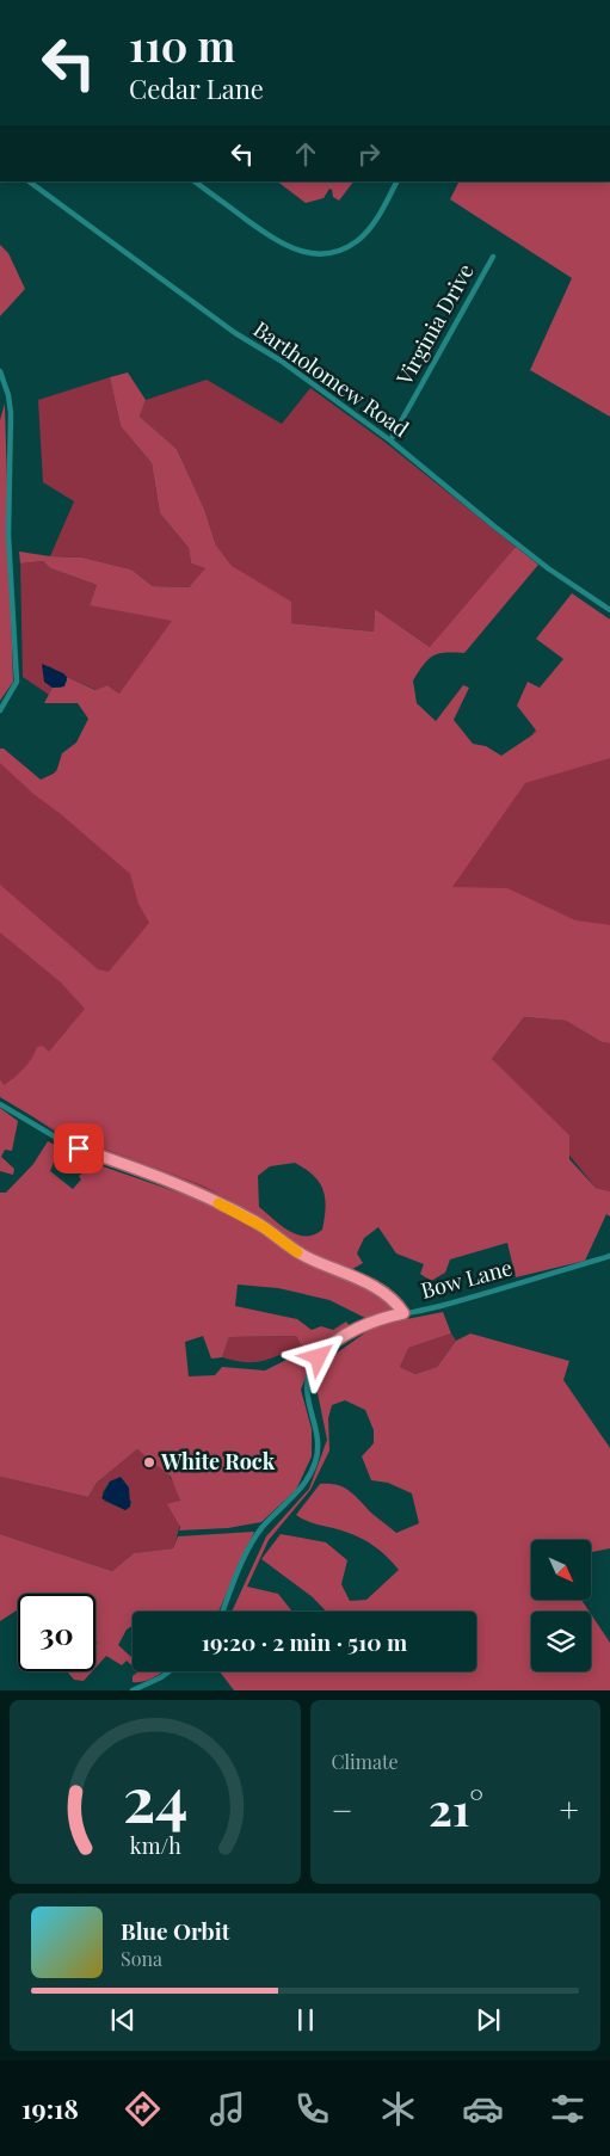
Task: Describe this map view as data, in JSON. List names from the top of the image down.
{
  "streets": {
    "street": ["Virginia Drive", "Bartholomew Road", "Bow Lane"]
  },
  "crossings": [
    ["Virginia Drive", "Bartholomew Road"]
  ],
  "places": ["White Rock"],
  "north": "bottom right",
  "page": {
    "turn": ["110 m", "Cedar Lane"],
    "limit": "30",
    "trip": "19:20 · 2 min · 510 m",
    "tile": "Climate",
    "heat": ["−", "21°", "+"],
    "song": ["Blue Orbit", "Sona"],
    "tabs": "19:18",
    "gauge": ["24", "km/h"]
  }
}
